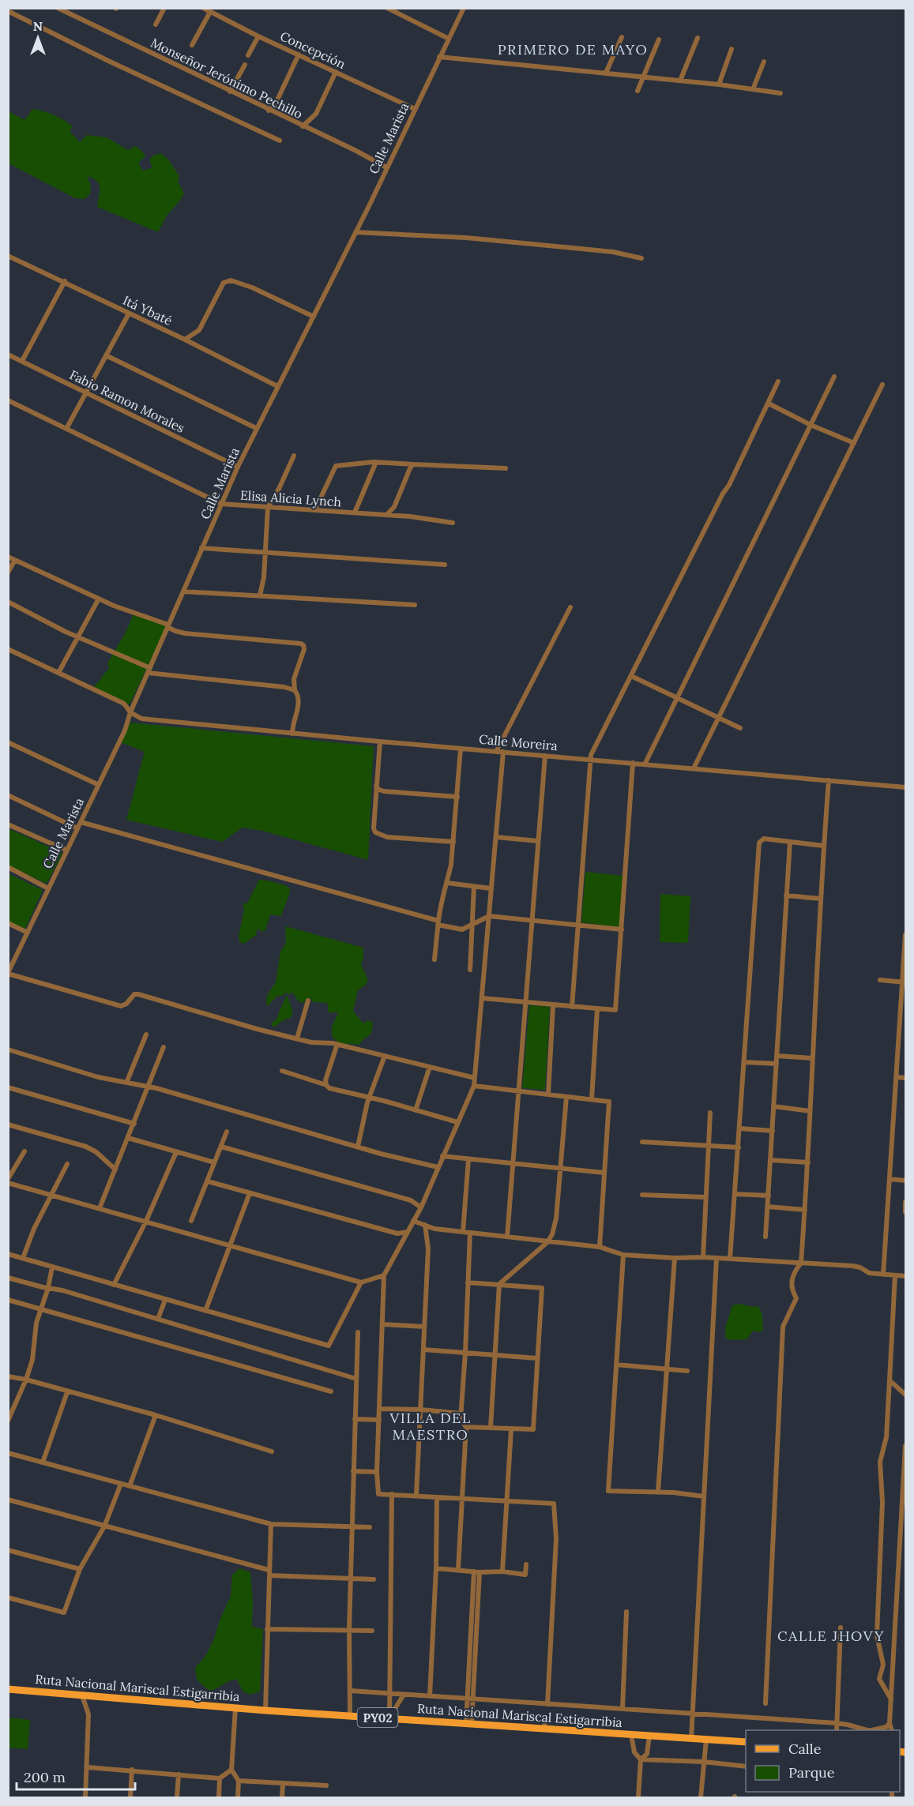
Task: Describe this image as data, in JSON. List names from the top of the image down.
{
  "streets": {
    "main road": ["Ruta Nacional Mariscal Estigarribia", "PY02"],
    "street": [
      "Concepción",
      "Monseñor Jerónimo Pechillo",
      "Calle Marista",
      "Itá Ybaté",
      "Fabio Ramon Morales",
      "Elisa Alicia Lynch",
      "Calle Moreira"
    ]
  },
  "crossings": [
    ["Concepción", "Calle Marista"],
    ["Monseñor Jerónimo Pechillo", "Calle Marista"],
    ["Calle Marista", "Itá Ybaté"],
    ["Calle Marista", "Fabio Ramon Morales"],
    ["Calle Marista", "Elisa Alicia Lynch"],
    ["Calle Marista", "Calle Moreira"]
  ],
  "districts": ["PRIMERO DE MAYO", "VILLA DEL MAESTRO", "CALLE JHOVY"],
  "legend": ["Calle", "Parque"],
  "scale_bar": "200 m",
  "north": "top"
}
